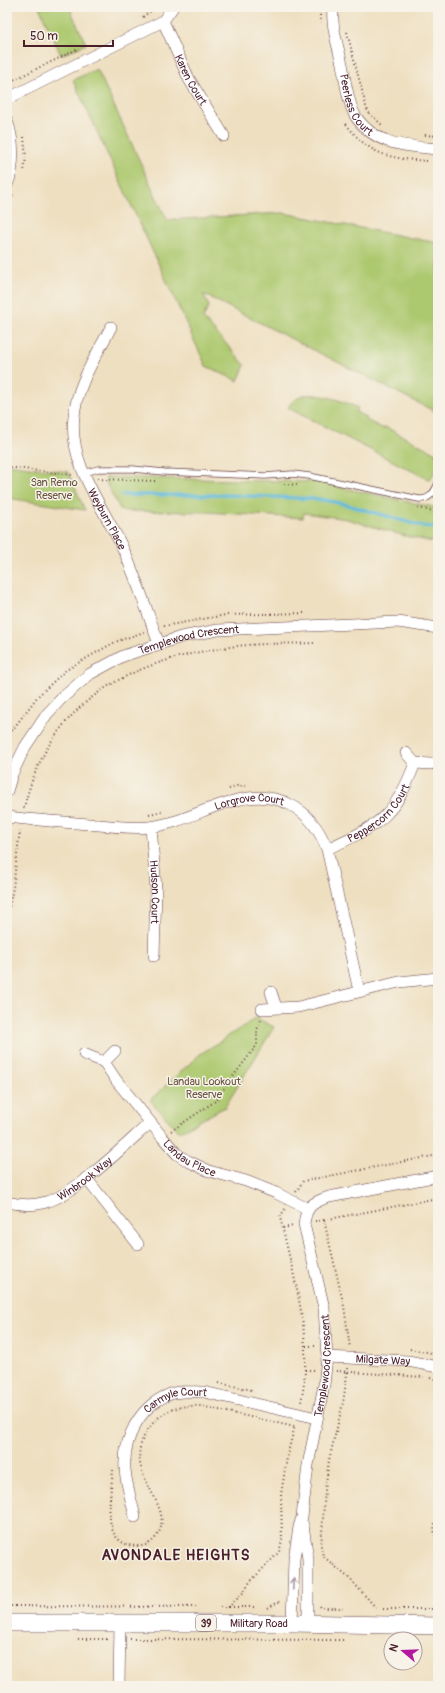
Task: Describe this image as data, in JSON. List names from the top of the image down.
{
  "streets": {
    "main road": ["39", "Military Road"],
    "street": [
      "Karen Court",
      "Peerless Court",
      "Weyburn Place",
      "Templewood Crescent",
      "Lorgrove Court",
      "Peppercorn Court",
      "Hudson Court",
      "Landau Place",
      "Winbrook Way",
      "Milgate Way",
      "Carmyle Court"
    ]
  },
  "crossings": [
    ["Weyburn Place", "Templewood Crescent"],
    ["Templewood Crescent", "Landau Place"],
    ["Templewood Crescent", "Milgate Way"],
    ["Templewood Crescent", "Carmyle Court"],
    ["Templewood Crescent", "Military Road"],
    ["Lorgrove Court", "Peppercorn Court"],
    ["Lorgrove Court", "Hudson Court"],
    ["Landau Place", "Winbrook Way"]
  ],
  "districts": ["AVONDALE HEIGHTS"],
  "parks": ["San Remo Reserve", "Landau Lookout Reserve"],
  "scale_bar": "50 m",
  "north": "left"
}
